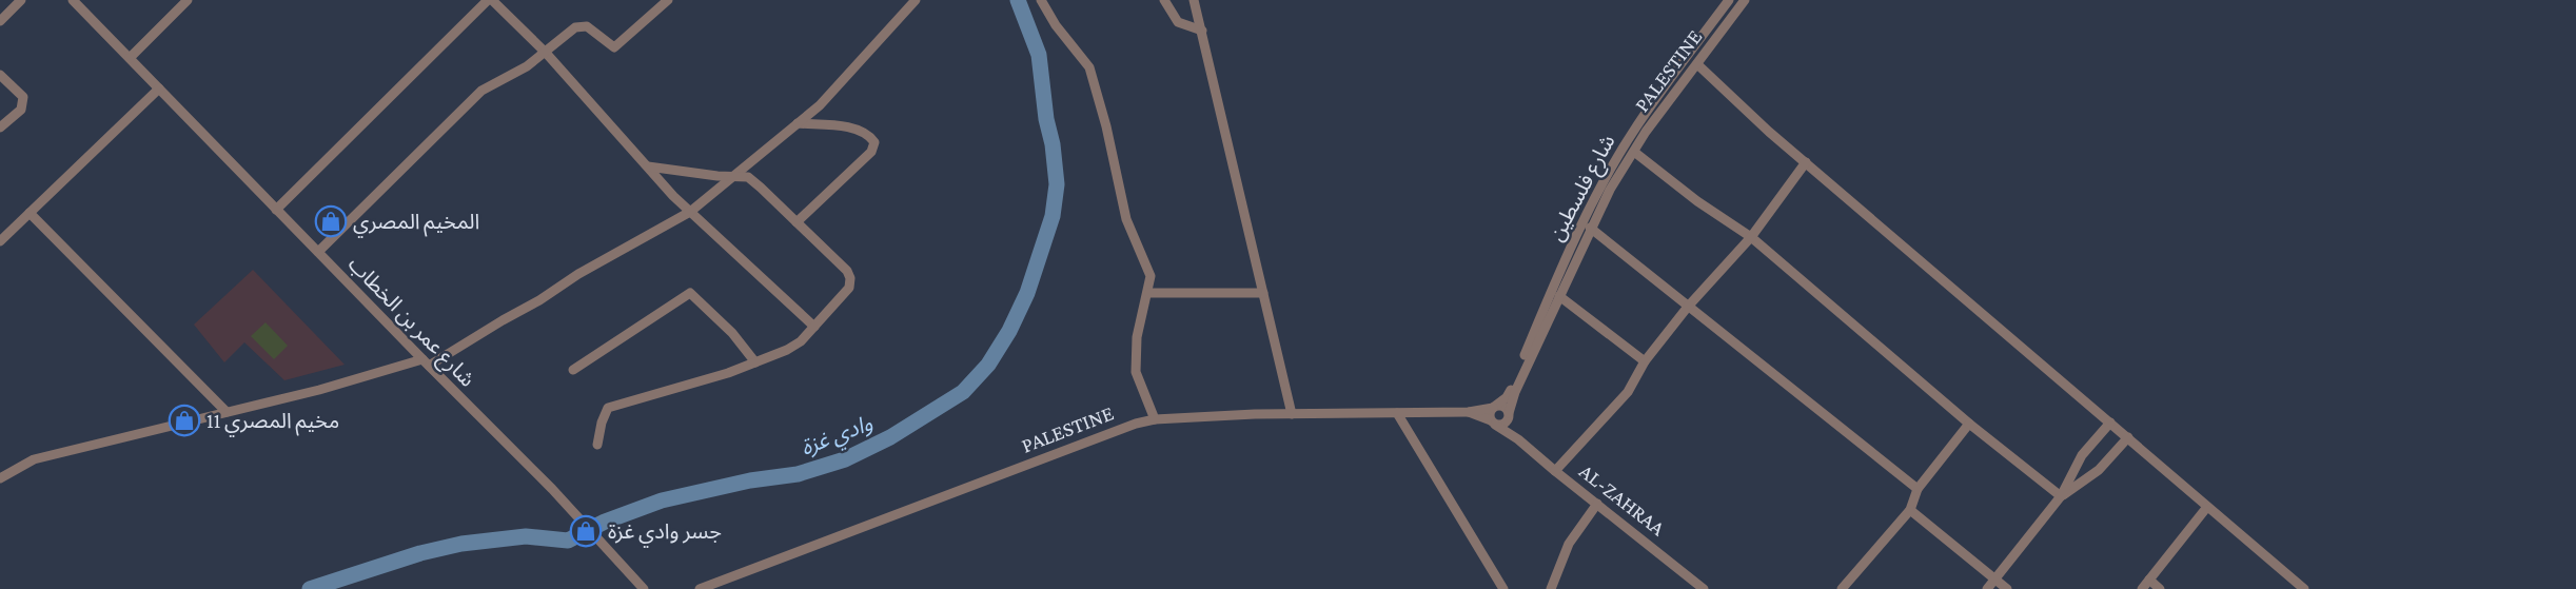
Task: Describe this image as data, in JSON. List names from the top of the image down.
{
  "streets": {
    "street": [
      "PALESTINE",
      "شارع فلسطين",
      "شارع عمر بن الخطاب",
      "AL-ZAHRAA"
    ]
  },
  "crossings": [
    ["PALESTINE", "شارع فلسطين"],
    ["PALESTINE", "AL-ZAHRAA"],
    ["شارع فلسطين", "AL-ZAHRAA"]
  ],
  "water": ["وادي غزة"],
  "places": {
    "shop": ["المخيم المصري", "مخيم المصري 11", "جسر وادي غزة"]
  }
}
